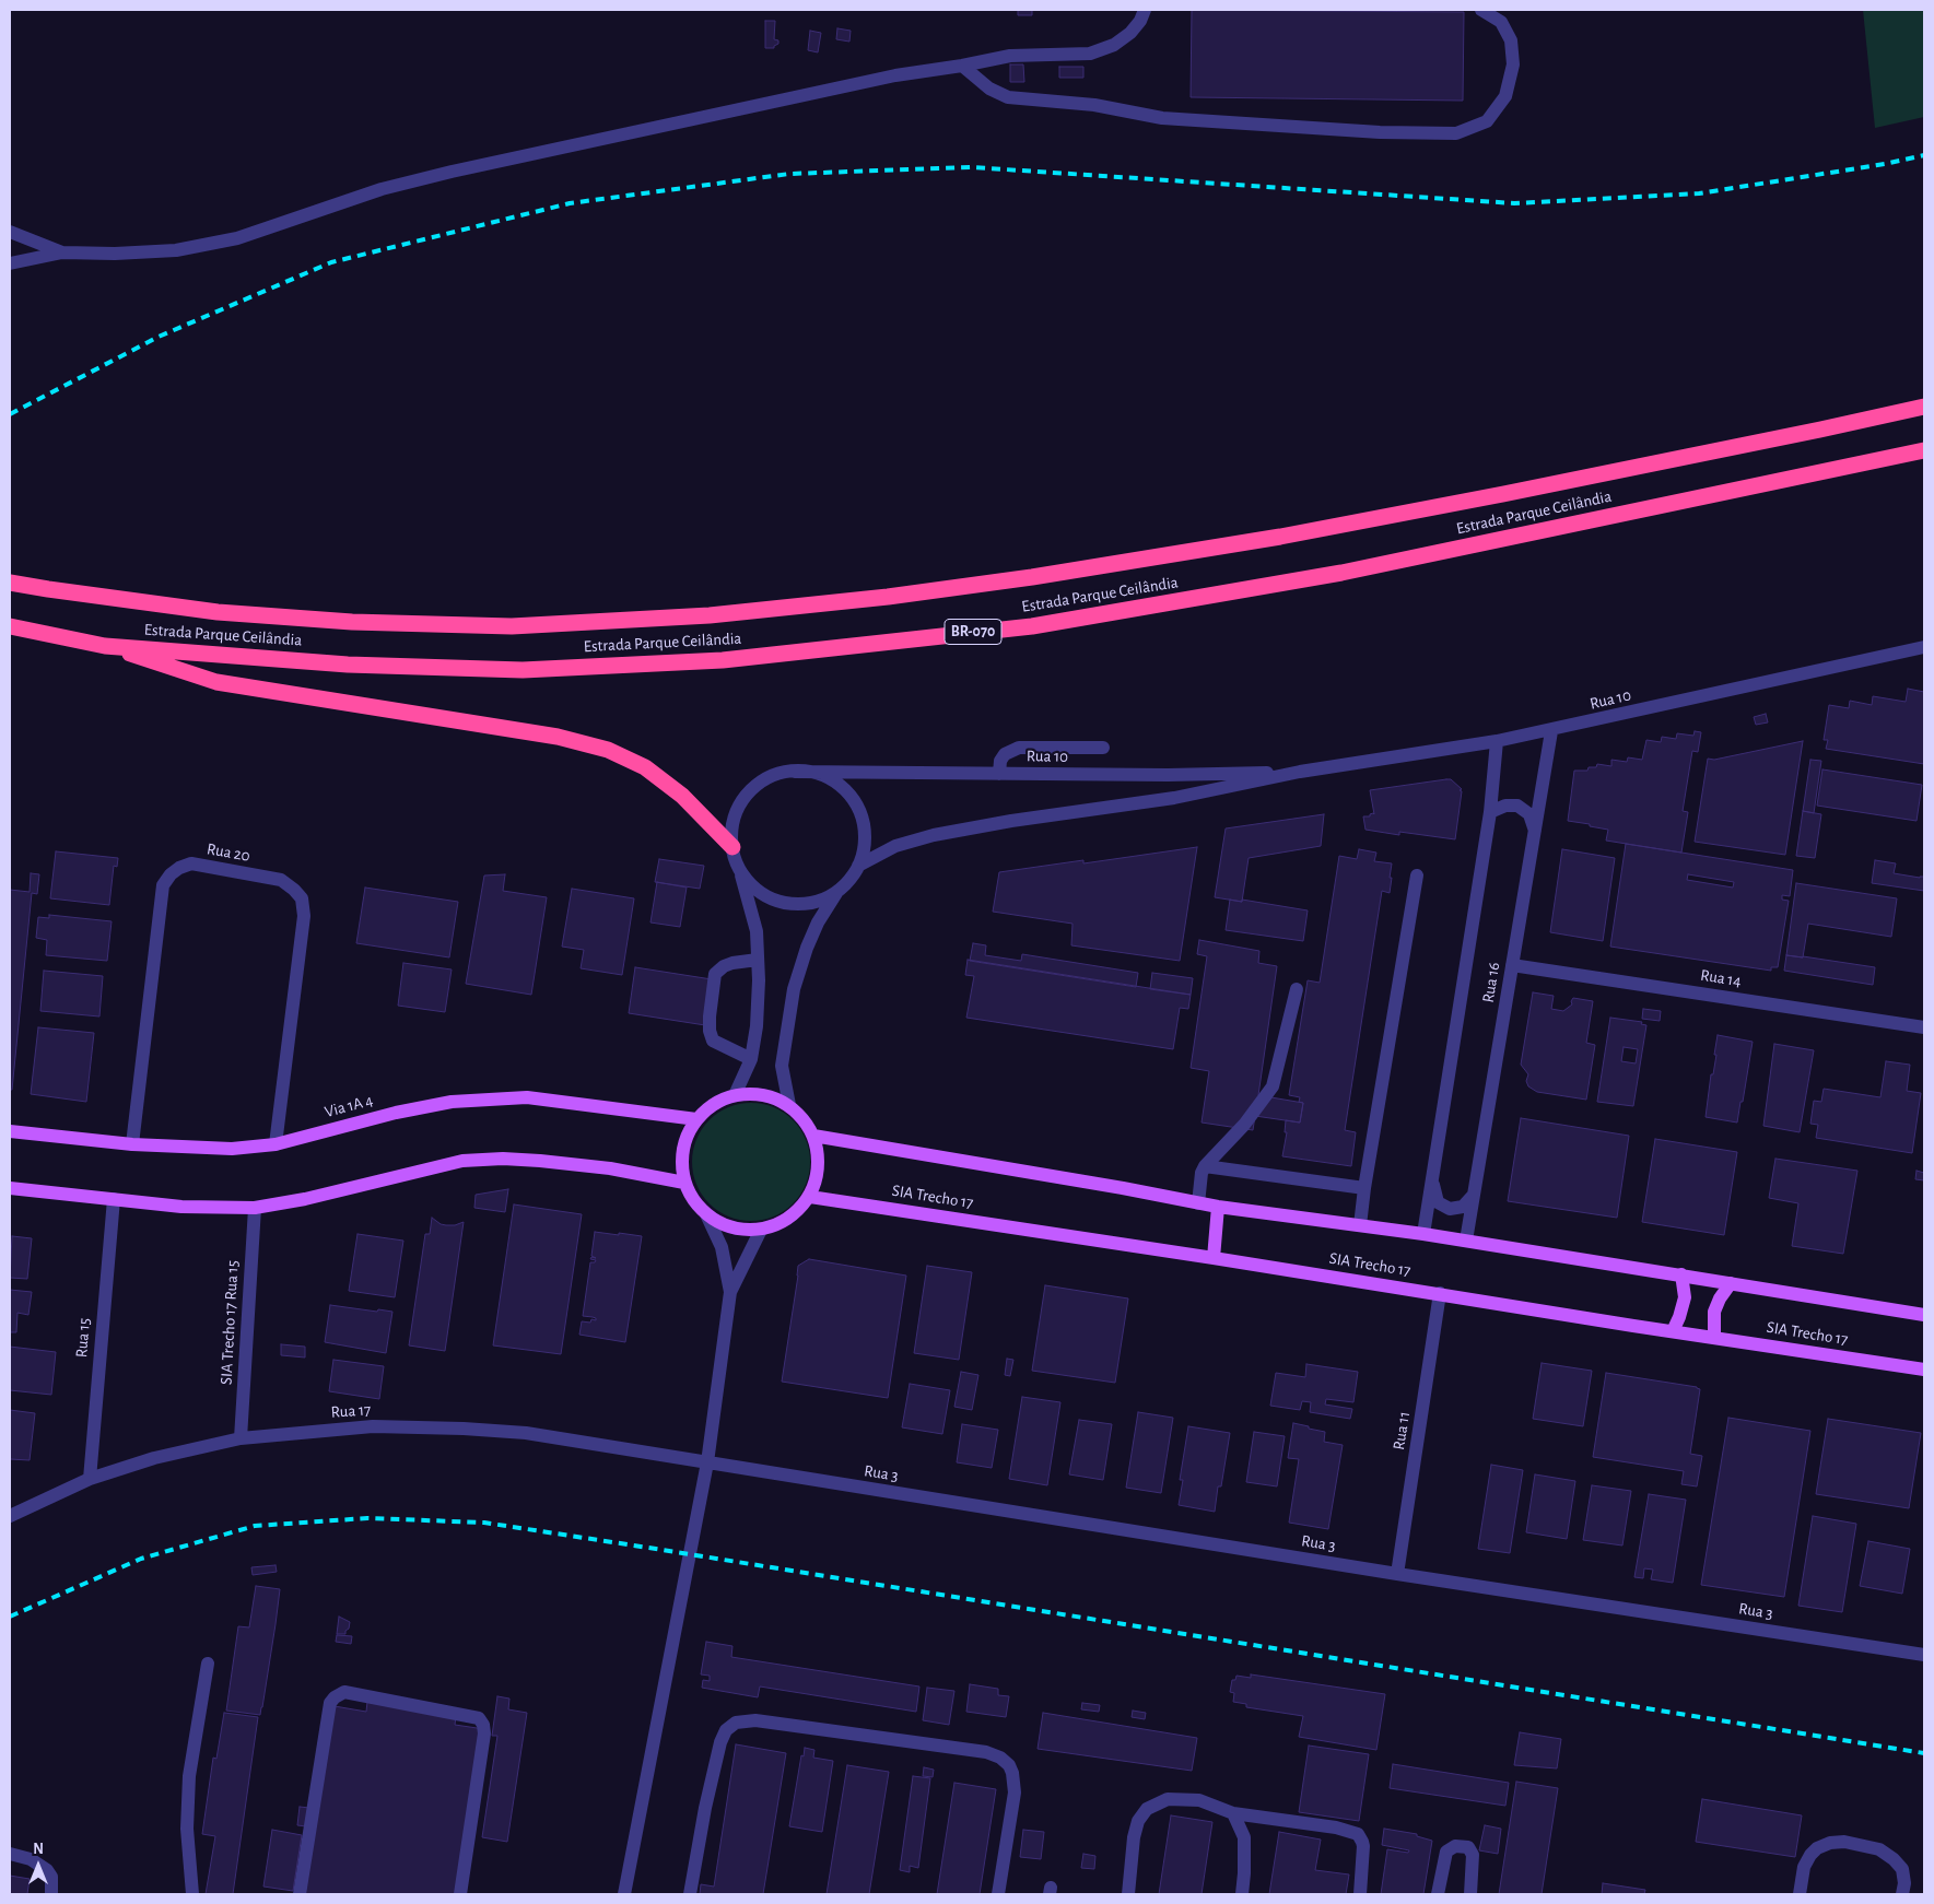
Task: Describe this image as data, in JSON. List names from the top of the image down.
{
  "streets": {
    "highway": ["Estrada Parque Ceilândia", "BR-070"],
    "main road": ["Via 1A 4", "SIA Trecho 17"],
    "street": [
      "Rua 10",
      "Rua 20",
      "Rua 14",
      "Rua 16",
      "SIA Trecho 17 Rua 15",
      "Rua 15",
      "Rua 17",
      "Rua 11",
      "Rua 3"
    ]
  },
  "crossings": [
    ["Rua 10", "Rua 16"],
    ["Rua 20", "Via 1A 4"],
    ["Rua 14", "Rua 16"],
    ["Via 1A 4", "SIA Trecho 17"],
    ["SIA Trecho 17", "Rua 11"],
    ["SIA Trecho 17 Rua 15", "Rua 17"],
    ["Rua 15", "Rua 17"],
    ["Rua 17", "Rua 3"],
    ["Rua 11", "Rua 3"]
  ],
  "north": "top"
}
